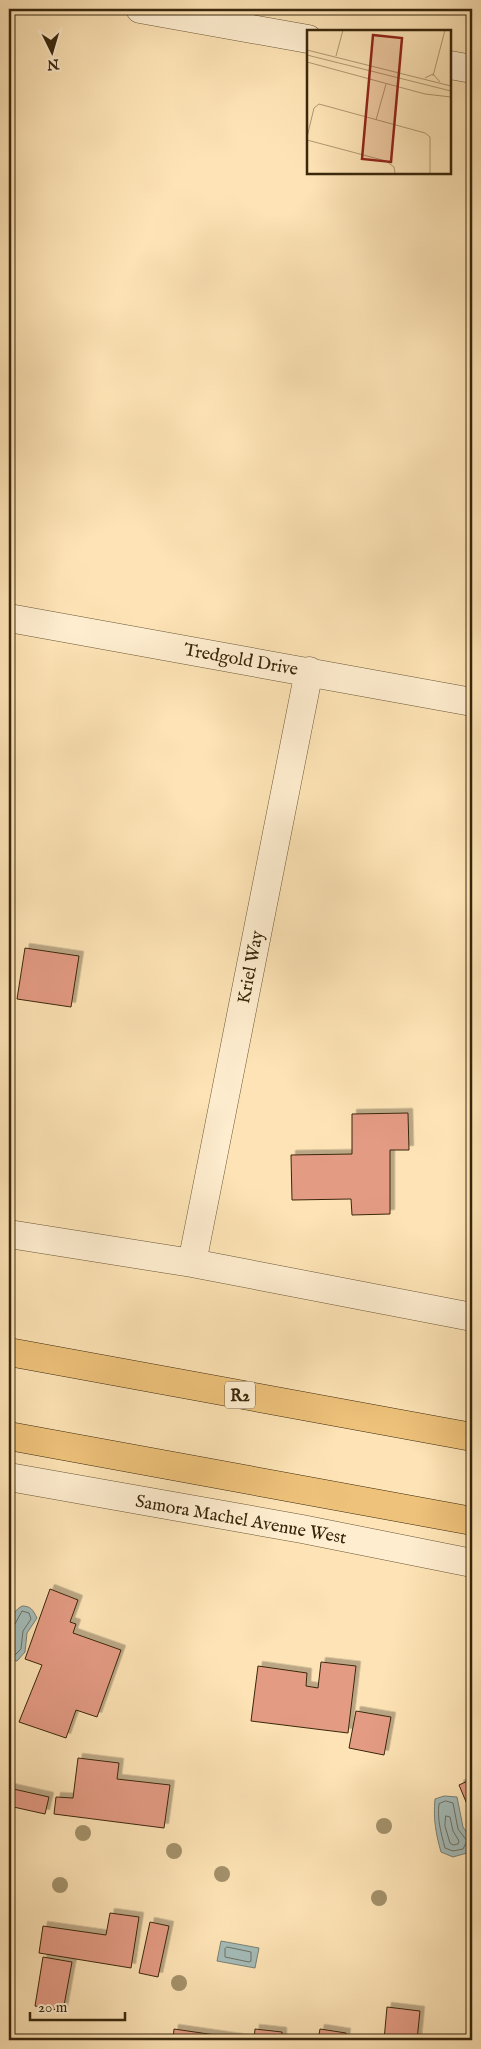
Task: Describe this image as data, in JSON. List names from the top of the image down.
{
  "streets": {
    "highway": ["R2"],
    "street": ["Tredgold Drive", "Kriel Way", "Samora Machel Avenue West"]
  },
  "crossings": [
    ["Tredgold Drive", "Kriel Way"]
  ],
  "scale_bar": "20 m",
  "north": "bottom"
}
